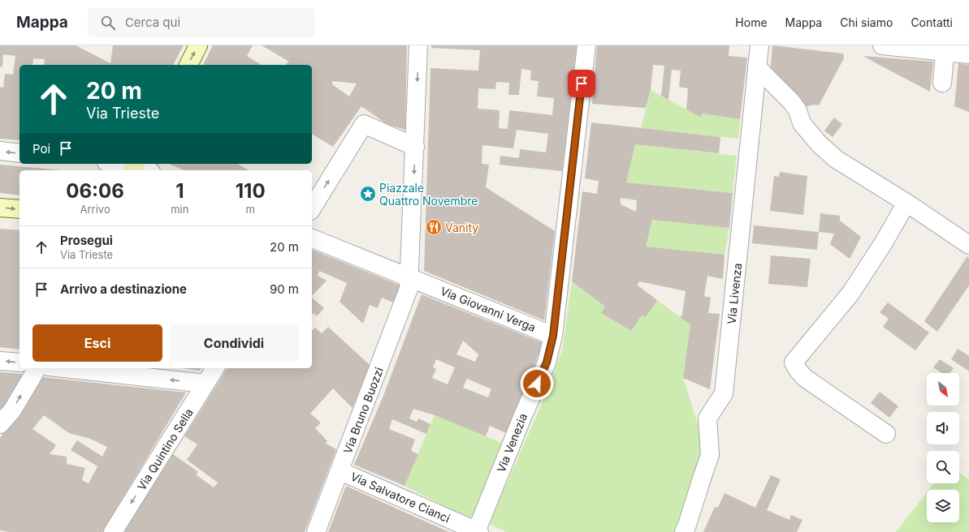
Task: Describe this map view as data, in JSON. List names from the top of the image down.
{
  "streets": {
    "street": [
      "Via Livenza",
      "Via Giovanni Verga",
      "Via Bruno Buozzi",
      "Via Venezia",
      "Via Quintino Sella",
      "Via Salvatore Cianci"
    ]
  },
  "crossings": [
    ["Via Giovanni Verga", "Via Bruno Buozzi"],
    ["Via Giovanni Verga", "Via Venezia"],
    ["Via Bruno Buozzi", "Via Salvatore Cianci"],
    ["Via Venezia", "Via Salvatore Cianci"]
  ],
  "one_way": ["Via Bruno Buozzi"],
  "places": {
    "place": ["Piazzale Quattro Novembre"],
    "restaurant": ["Vanity"]
  },
  "north": "bottom right",
  "page": {
    "header": "Mappa",
    "search": "Cerca qui",
    "nav": [
      "Home",
      "Mappa",
      "Chi siamo",
      "Contatti"
    ],
    "turn": ["20 m", "Via Trieste"],
    "then": "Poi",
    "eta": [
      "06:06",
      "Arrivo",
      "1",
      "min",
      "110",
      "m"
    ],
    "list": [
      {
        "name": "Prosegui",
        "note": "Via Trieste",
        "value": "20 m"
      },
      {
        "name": "Arrivo a destinazione",
        "value": "90 m"
      }
    ],
    "buttons": ["Esci", "Condividi"]
  }
}
